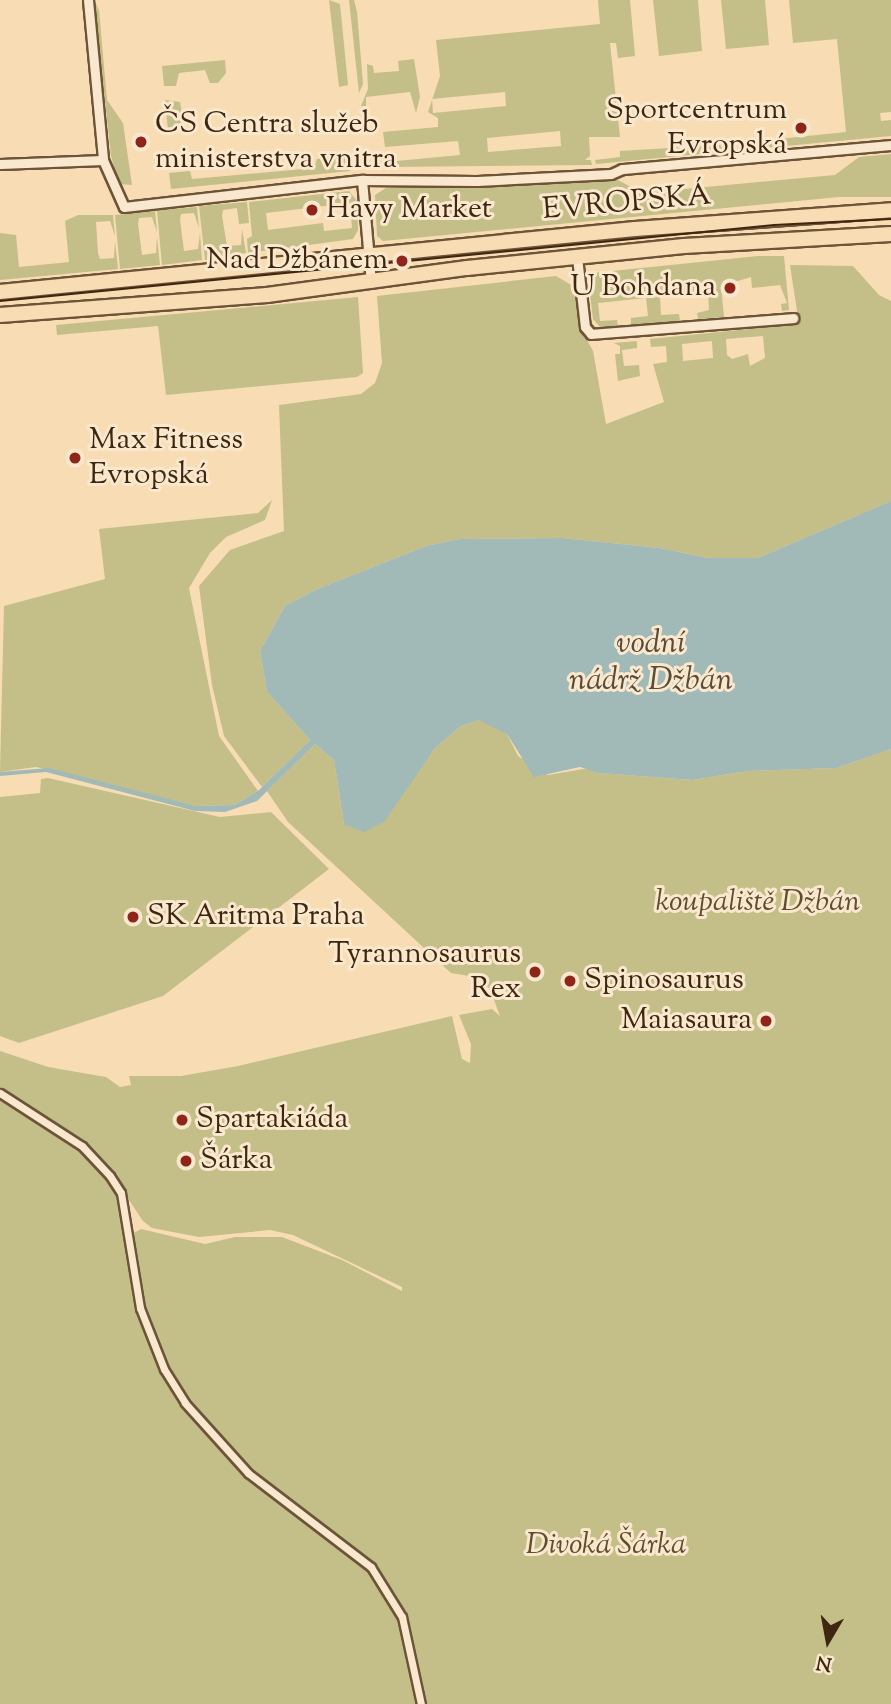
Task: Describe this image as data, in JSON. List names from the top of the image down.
{
  "streets": {
    "main road": ["EVROPSKÁ"]
  },
  "water": ["vodní nádrž Džbán"],
  "parks": ["koupaliště Džbán", "Divoká Šárka"],
  "places": [
    "Sportcentrum Evropská",
    "ČS Centra služeb ministerstva vnitra",
    "Havy Market",
    "Nad Džbánem",
    "U Bohdana",
    "Max Fitness Evropská",
    "SK Aritma Praha",
    "Tyrannosaurus Rex",
    "Spinosaurus",
    "Maiasaura",
    "Spartakiáda",
    "Šárka"
  ],
  "north": "bottom"
}
